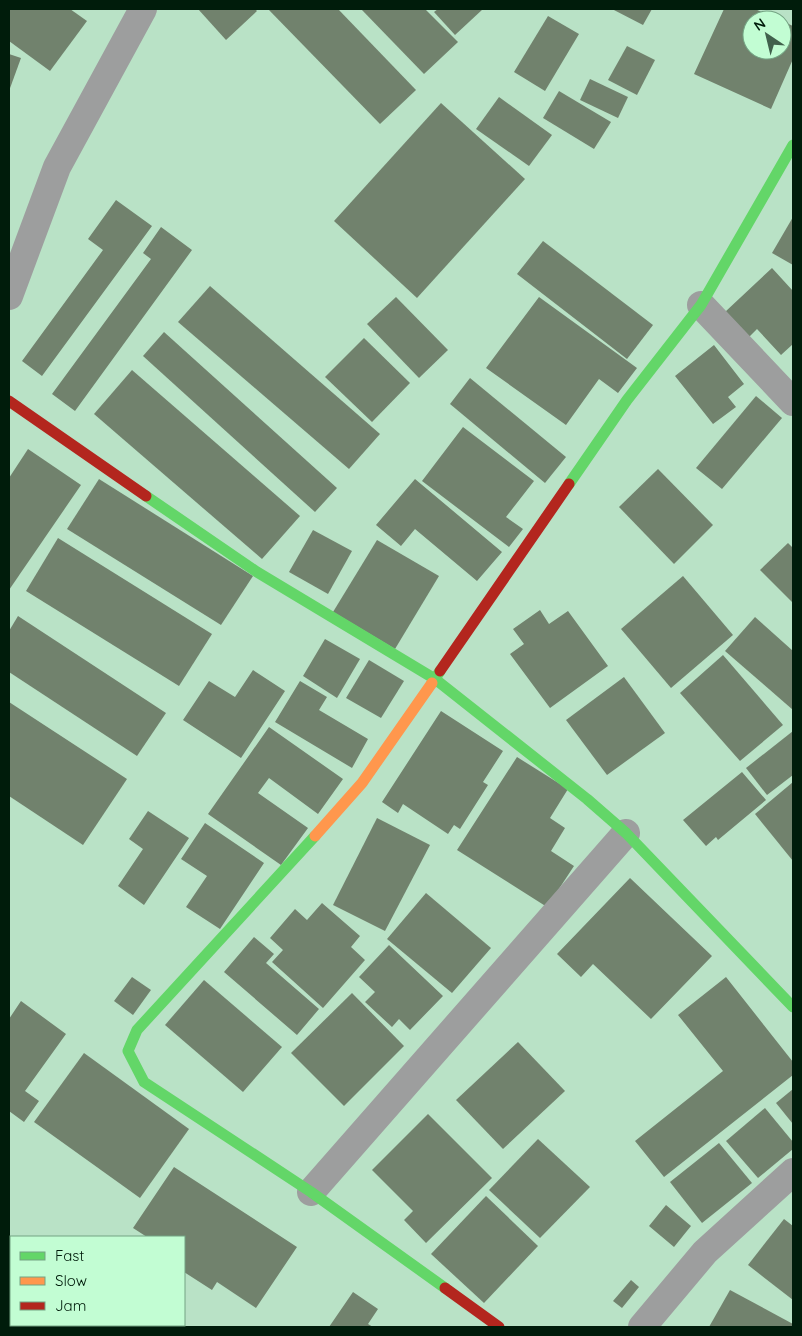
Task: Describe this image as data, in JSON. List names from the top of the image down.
{
  "legend": ["Fast", "Slow", "Jam"],
  "north": "top left"
}
